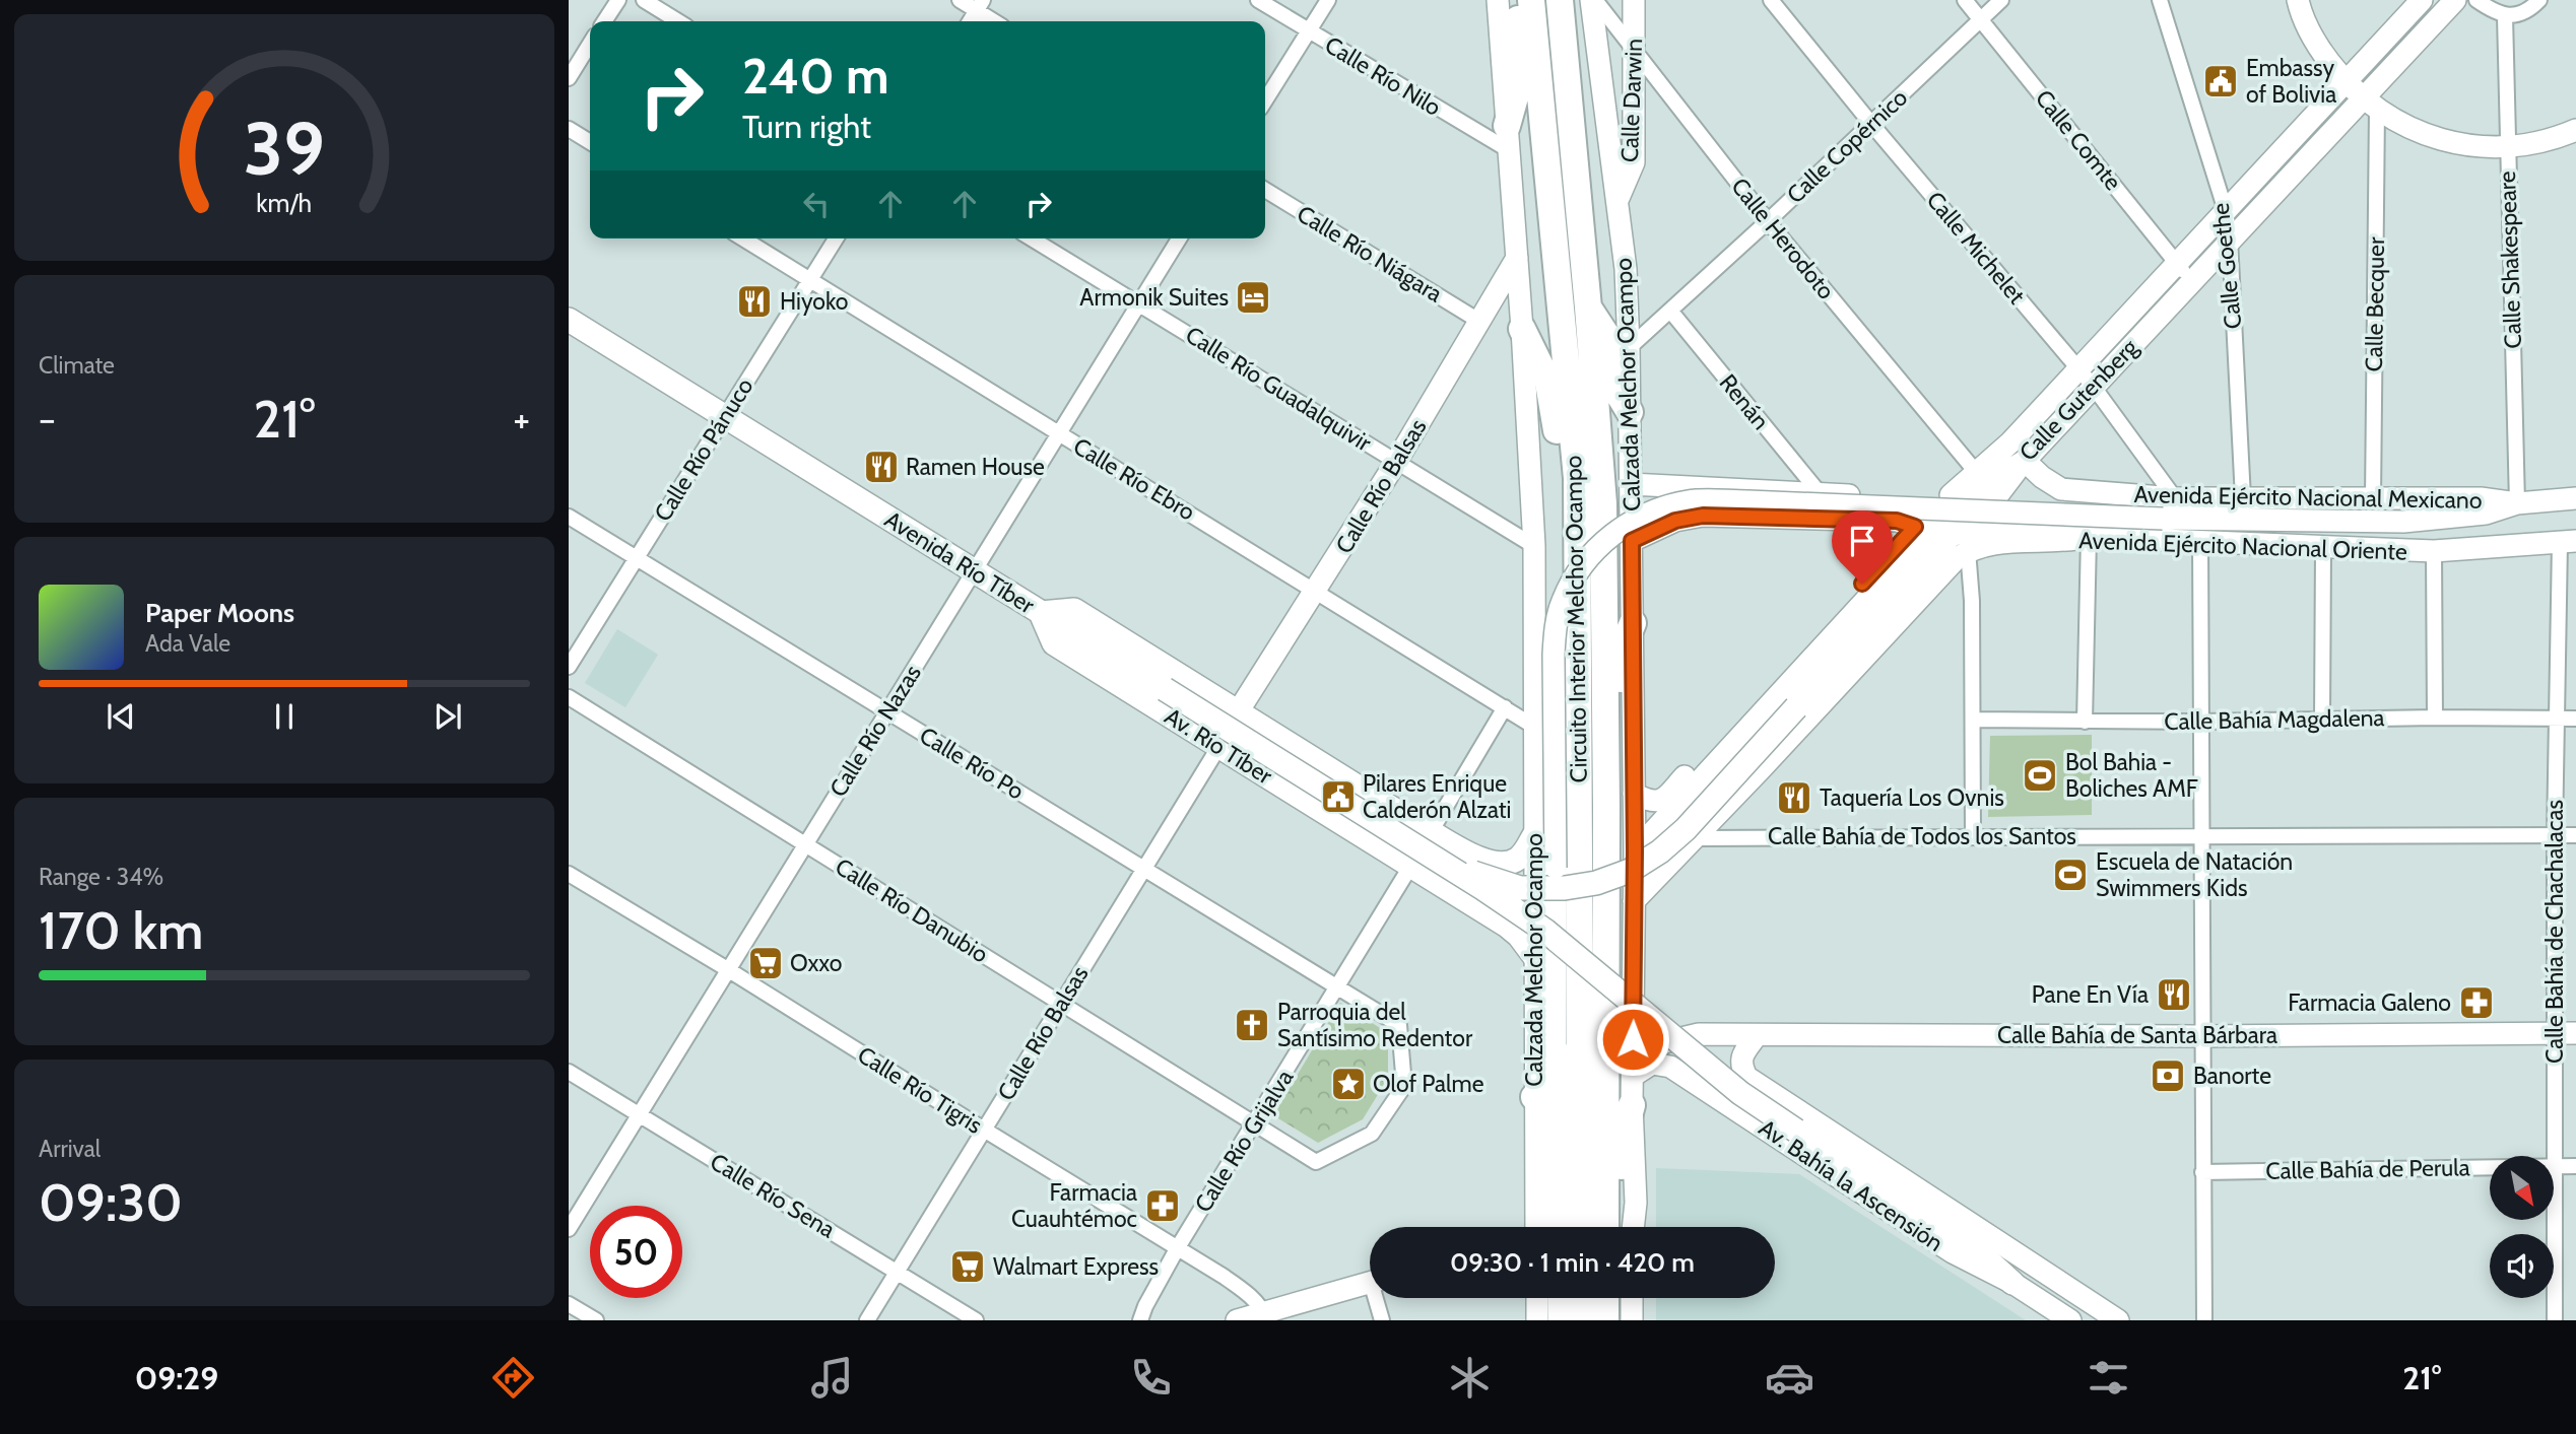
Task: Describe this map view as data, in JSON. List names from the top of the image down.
{
  "streets": {
    "highway": ["Circuito Interior Melchor Ocampo"],
    "main road": [
      "Calle Darwin",
      "Calzada Melchor Ocampo",
      "Calle Gutenberg",
      "Calle Río Balsas",
      "Avenida Ejército Nacional Mexicano",
      "Avenida Ejército Nacional Oriente",
      "Avenida Río Tíber",
      "Av. Río Tíber",
      "Calle Bahía de Santa Bárbara",
      "Av. Bahía la Ascensión"
    ],
    "street": [
      "Calle Río Nilo",
      "Calle Comte",
      "Calle Copérnico",
      "Calle Herodoto",
      "Calle Michelet",
      "Calle Río Niágara",
      "Calle Shakespeare",
      "Calle Goethe",
      "Calle Becquer",
      "Calle Río Guadalquivir",
      "Renán",
      "Calle Río Pánuco",
      "Calle Río Ebro",
      "Calle Bahía Magdalena",
      "Calle Río Nazas",
      "Calle Río Po",
      "Calle Bahía de Todos los Santos",
      "Calle Río Danubio",
      "Calle Bahía de Chachalacas",
      "Calle Río Tigris",
      "Calle Río Grijalva",
      "Calle Bahía de Perula",
      "Calle Río Sena"
    ]
  },
  "crossings": [
    ["Calle Río Nilo", "Calzada Melchor Ocampo"],
    ["Calle Darwin", "Calle Herodoto"],
    ["Calle Darwin", "Calzada Melchor Ocampo"],
    ["Calle Comte", "Calle Copérnico"],
    ["Calle Comte", "Calle Gutenberg"],
    ["Calle Copérnico", "Calle Herodoto"],
    ["Calle Copérnico", "Calle Michelet"],
    ["Calle Copérnico", "Calzada Melchor Ocampo"],
    ["Calle Copérnico", "Renán"],
    ["Calle Herodoto", "Calzada Melchor Ocampo"],
    ["Calle Herodoto", "Calle Gutenberg"],
    ["Calle Michelet", "Calle Gutenberg"],
    ["Calle Michelet", "Avenida Ejército Nacional Mexicano"],
    ["Calle Río Niágara", "Calle Río Balsas"],
    ["Calle Shakespeare", "Avenida Ejército Nacional Mexicano"],
    ["Calle Goethe", "Calle Gutenberg"],
    ["Calle Goethe", "Avenida Ejército Nacional Mexicano"],
    ["Calle Becquer", "Calle Gutenberg"],
    ["Calle Becquer", "Avenida Ejército Nacional Mexicano"],
    ["Calzada Melchor Ocampo", "Calle Río Guadalquivir"],
    ["Calzada Melchor Ocampo", "Calle Gutenberg"],
    ["Calzada Melchor Ocampo", "Calle Río Ebro"],
    ["Calzada Melchor Ocampo", "Calle Río Balsas"],
    ["Calzada Melchor Ocampo", "Avenida Río Tíber"],
    ["Calzada Melchor Ocampo", "Av. Bahía la Ascensión"],
    ["Calle Río Guadalquivir", "Calle Río Balsas"],
    ["Calle Río Guadalquivir", "Calle Río Nazas"],
    ["Calle Gutenberg", "Avenida Ejército Nacional Mexicano"],
    ["Calle Río Pánuco", "Calle Río Ebro"],
    ["Calle Río Pánuco", "Avenida Río Tíber"],
    ["Calle Río Pánuco", "Calle Río Po"],
    ["Calle Río Ebro", "Calle Río Balsas"],
    ["Calle Río Ebro", "Calle Río Nazas"],
    ["Calle Río Balsas", "Avenida Río Tíber"],
    ["Calle Río Balsas", "Av. Río Tíber"],
    ["Calle Río Balsas", "Calle Río Po"],
    ["Calle Río Balsas", "Calle Río Danubio"],
    ["Calle Río Balsas", "Calle Río Tigris"],
    ["Calle Río Balsas", "Calle Río Sena"],
    ["Avenida Ejército Nacional Oriente", "Calle Bahía de Chachalacas"],
    ["Avenida Río Tíber", "Calle Río Nazas"],
    ["Avenida Río Tíber", "Av. Río Tíber"],
    ["Calle Bahía Magdalena", "Calle Bahía de Chachalacas"],
    ["Calle Río Nazas", "Calle Río Po"],
    ["Calle Río Nazas", "Calle Río Danubio"],
    ["Calle Río Nazas", "Calle Río Tigris"],
    ["Calle Río Nazas", "Calle Río Sena"],
    ["Av. Río Tíber", "Calle Río Grijalva"],
    ["Calle Río Po", "Calle Río Danubio"],
    ["Calle Río Po", "Calle Río Grijalva"],
    ["Calle Bahía de Todos los Santos", "Calle Bahía de Chachalacas"],
    ["Calle Río Danubio", "Calle Río Grijalva"],
    ["Calle Bahía de Chachalacas", "Calle Bahía de Santa Bárbara"],
    ["Calle Bahía de Chachalacas", "Calle Bahía de Perula"],
    ["Calle Bahía de Santa Bárbara", "Av. Bahía la Ascensión"],
    ["Calle Río Tigris", "Calle Río Grijalva"]
  ],
  "places": {
    "public building": ["Embassy of Bolivia", "Pilares Enrique Calderón Alzati"],
    "hotel": ["Armonik Suites"],
    "restaurant": [
      "Hiyoko",
      "Ramen House",
      "Taquería Los Ovnis",
      "Pane En Vía"
    ],
    "sports": ["Bol Bahia - Boliches AMF", "Escuela de Natación Swimmers Kids"],
    "supermarket": ["Oxxo", "Walmart Express"],
    "pharmacy": ["Farmacia Galeno", "Farmacia Cuauhtémoc"],
    "church": ["Parroquia del Santísimo Redentor"],
    "bank": ["Banorte"],
    "place": ["Olof Palme"]
  },
  "north": "bottom right",
  "page": {
    "turn": ["240 m", "Turn right"],
    "tile": [
      "Climate",
      ["Range · 34%", "170 km"],
      ["Arrival", "09:30"]
    ],
    "heat": ["−", "21°", "+"],
    "song": ["Paper Moons", "Ada Vale"],
    "limit": "50",
    "trip": "09:30 · 1 min · 420 m",
    "tabs": ["09:29", "21°"],
    "gauge": ["39", "km/h"]
  }
}
